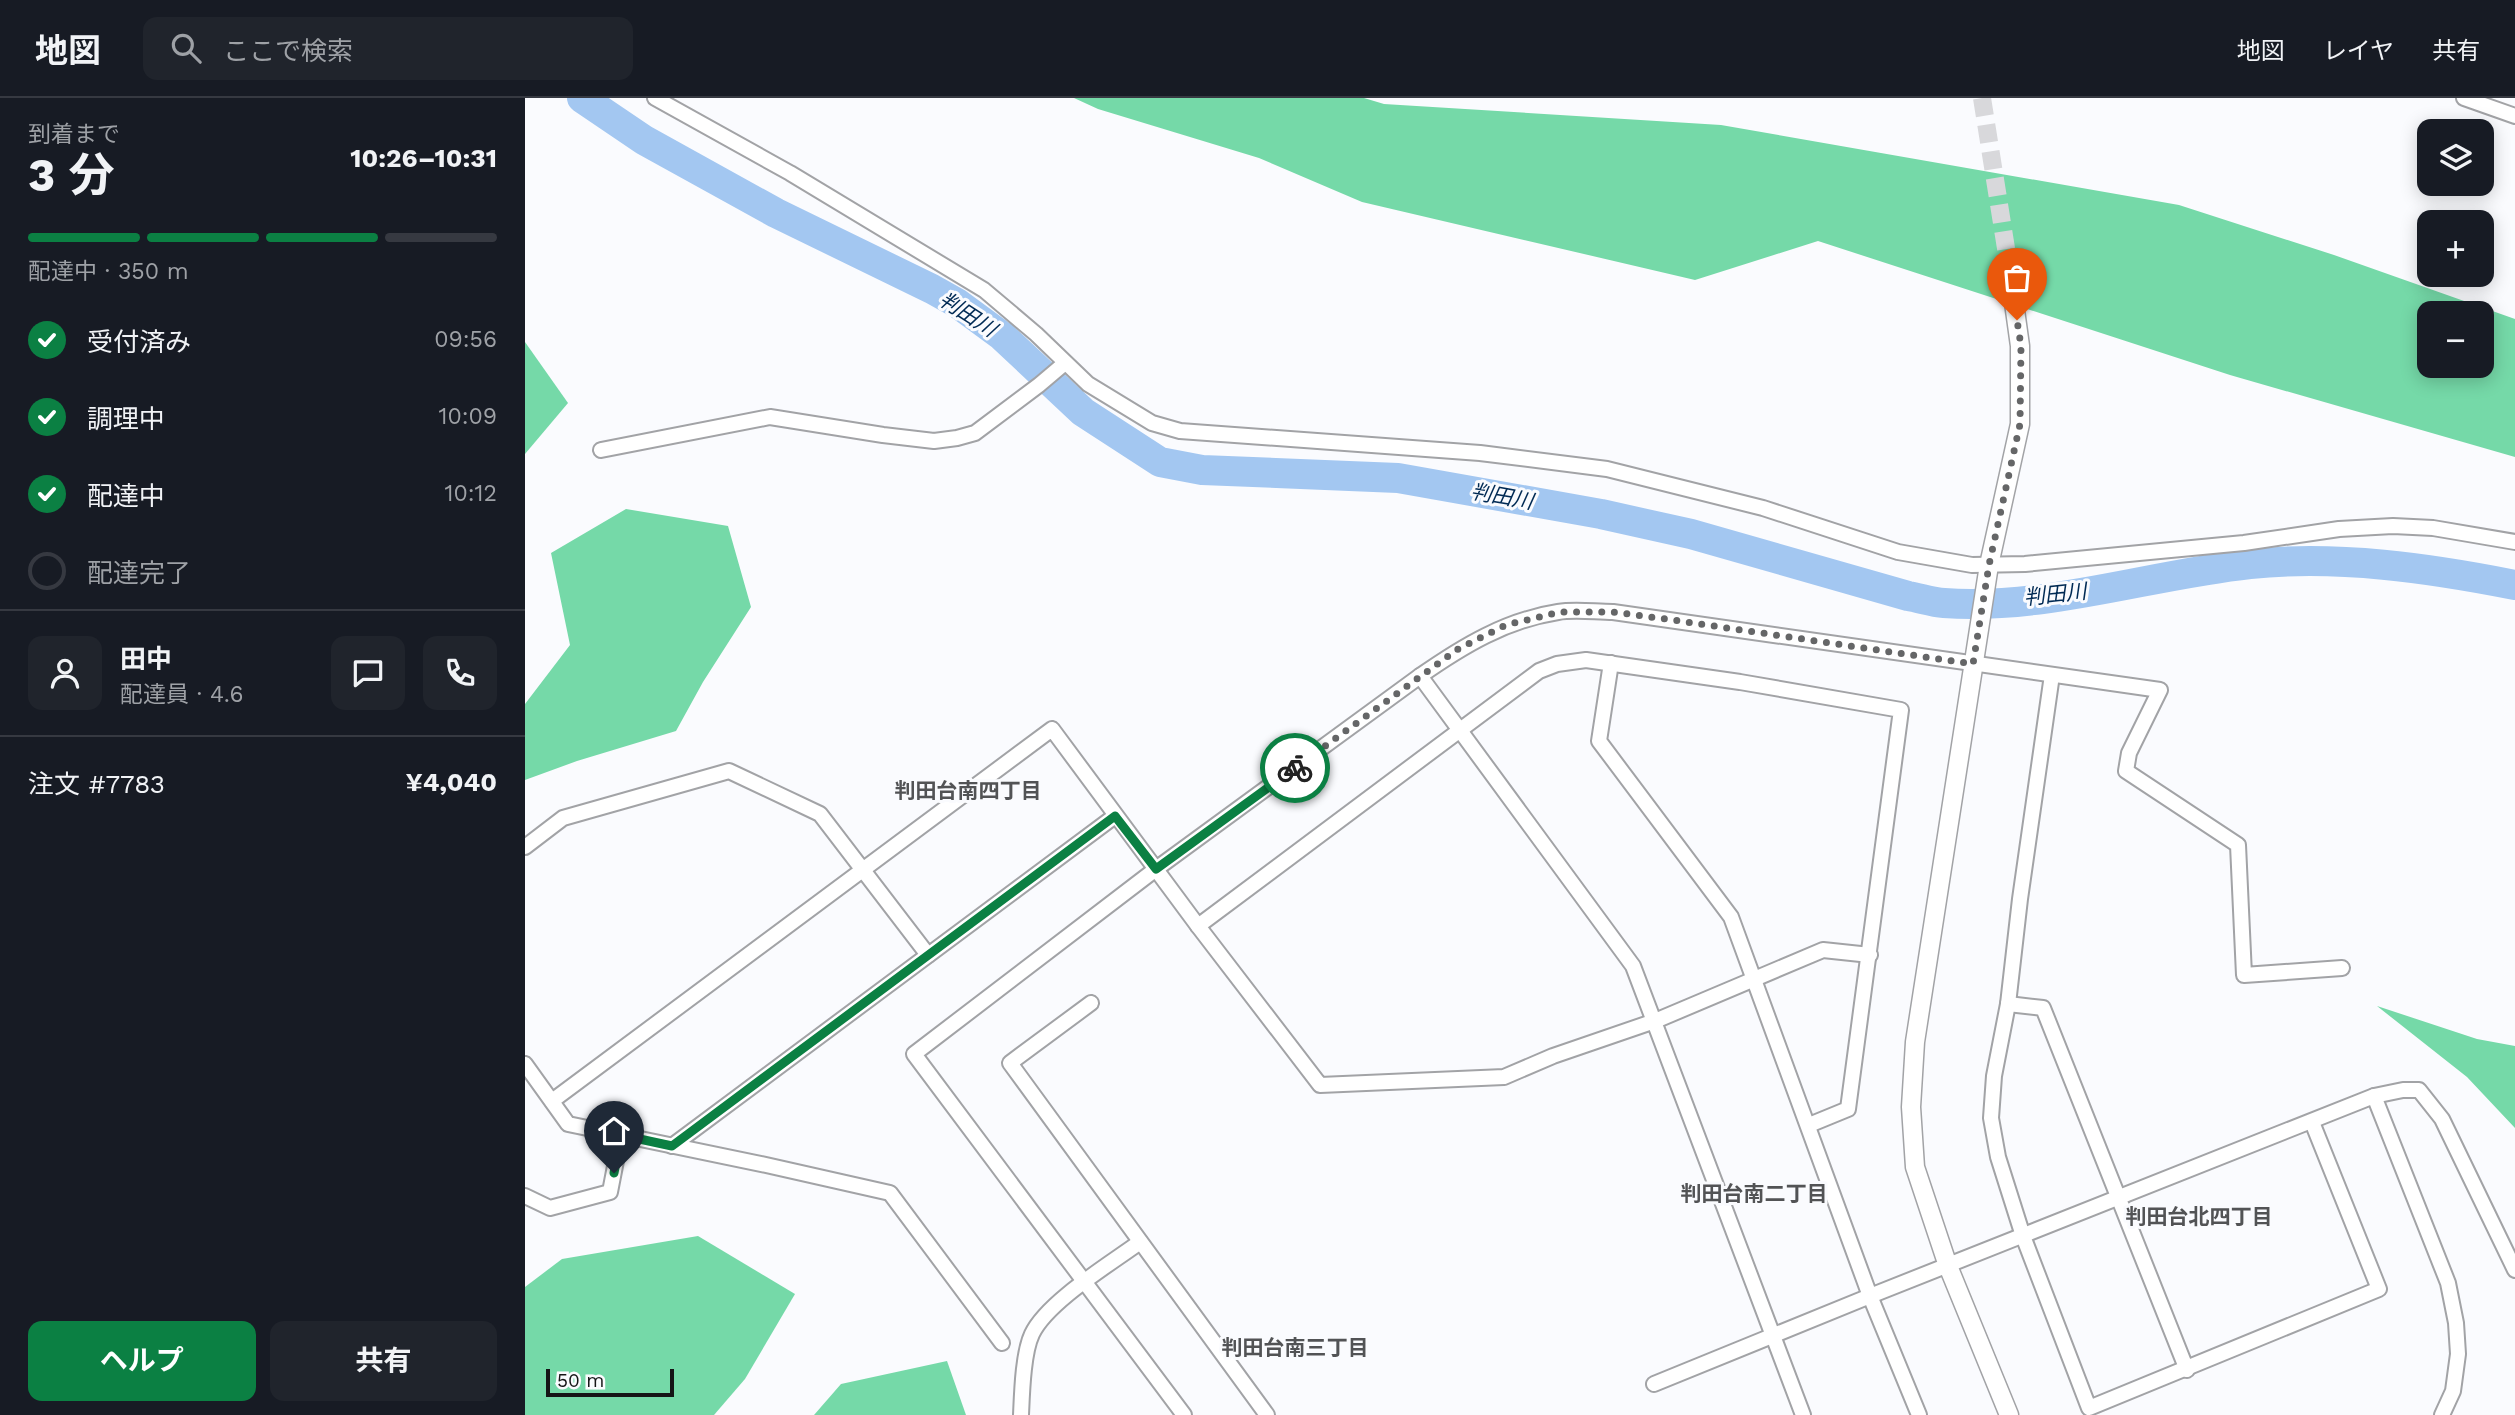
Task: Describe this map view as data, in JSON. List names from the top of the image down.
{
  "districts": [
    "判田台南四丁目",
    "判田台南二丁目",
    "判田台北四丁目",
    "判田台南三丁目"
  ],
  "water": ["判田川"],
  "scale_bar": "50 m",
  "page": {
    "header": "地図",
    "search": "ここで検索",
    "nav": ["地図", "レイヤ", "共有"],
    "heading": ["3 分", "到着まで", "10:26–10:31"],
    "panel": [
      "田中",
      "配達員 · 4.6",
      "注文 #7783",
      "¥4,040"
    ],
    "map_buttons": ["+", "−"],
    "bar": "配達中 · 350 m",
    "list": [
      ["受付済み", "09:56"],
      ["調理中", "10:09"],
      ["配達中", "10:12"],
      "配達完了"
    ],
    "buttons": ["ヘルプ", "共有"],
    "scale": "50 m"
  }
}
